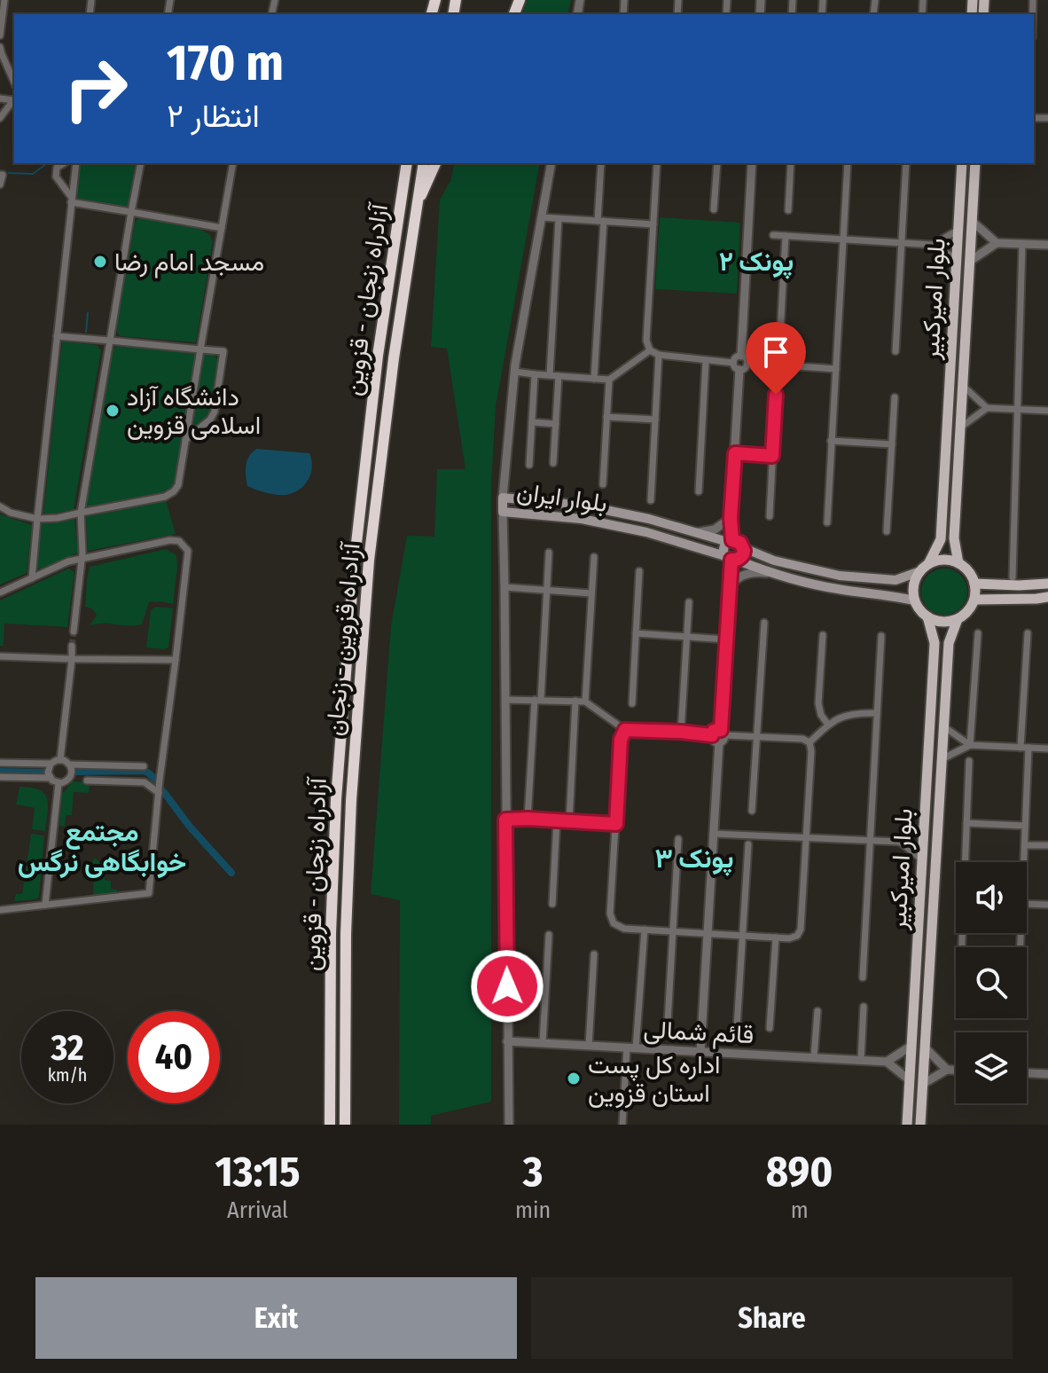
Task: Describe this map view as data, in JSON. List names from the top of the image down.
{
  "streets": {
    "highway": ["آزادراه زنجان - قزوین", "آزادراه قزوین - زنجان"],
    "main road": ["بلوار امیرکبیر", "بلوار ایران"],
    "street": ["قائم شمالی"]
  },
  "crossings": [
    ["بلوار امیرکبیر", "بلوار ایران"]
  ],
  "districts": ["پونک ۲", "مجتمع خوابگاهی نرگس", "پونک ۳"],
  "places": ["مسجد امام رضا", "دانشگاه آزاد اسلامی قزوین", "اداره کل پست استان قزوین"],
  "page": {
    "turn": ["170 m", "انتظار ۲"],
    "speed": "32 km/h",
    "limit": "40",
    "eta": [
      "13:15",
      "Arrival",
      "3",
      "min",
      "890",
      "m"
    ],
    "buttons": ["Exit", "Share"]
  }
}
